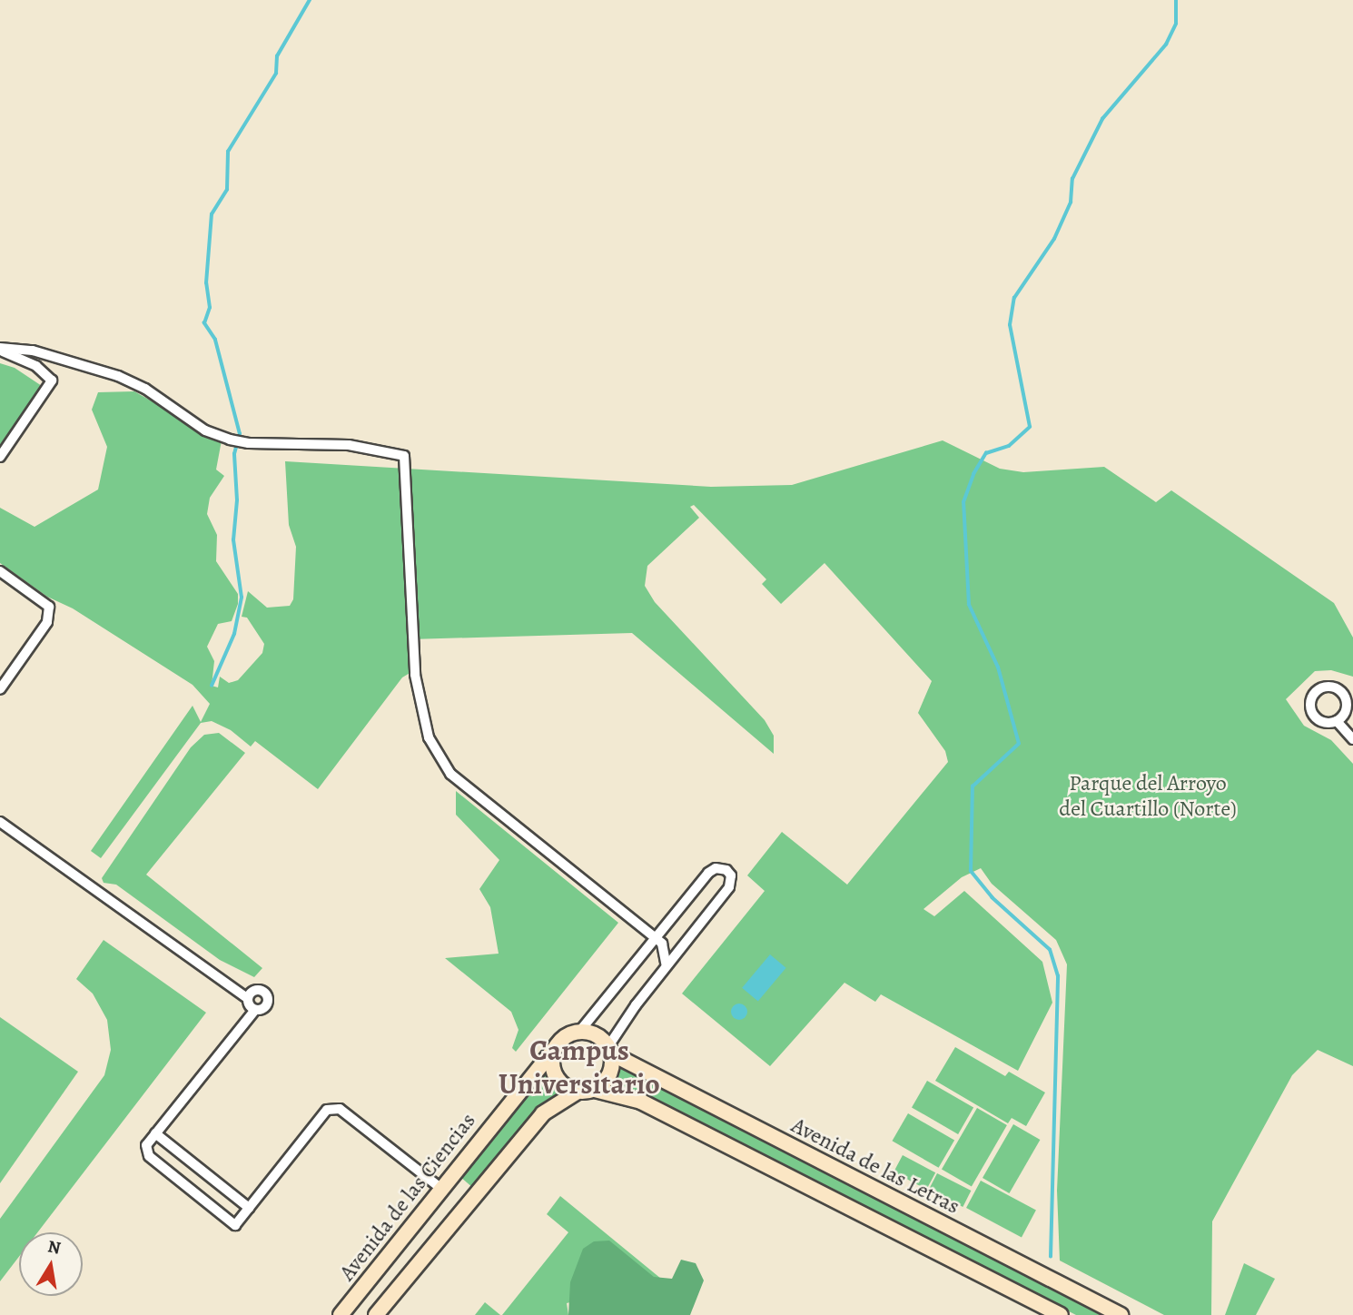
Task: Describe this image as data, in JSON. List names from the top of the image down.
{
  "streets": {
    "main road": ["Avenida de las Letras", "Avenida de las Ciencias"]
  },
  "crossings": [
    ["Avenida de las Letras", "Avenida de las Ciencias"]
  ],
  "districts": ["Campus Universitario"],
  "parks": ["Parque del Arroyo del Cuartillo (Norte)"],
  "north": "top"
}
